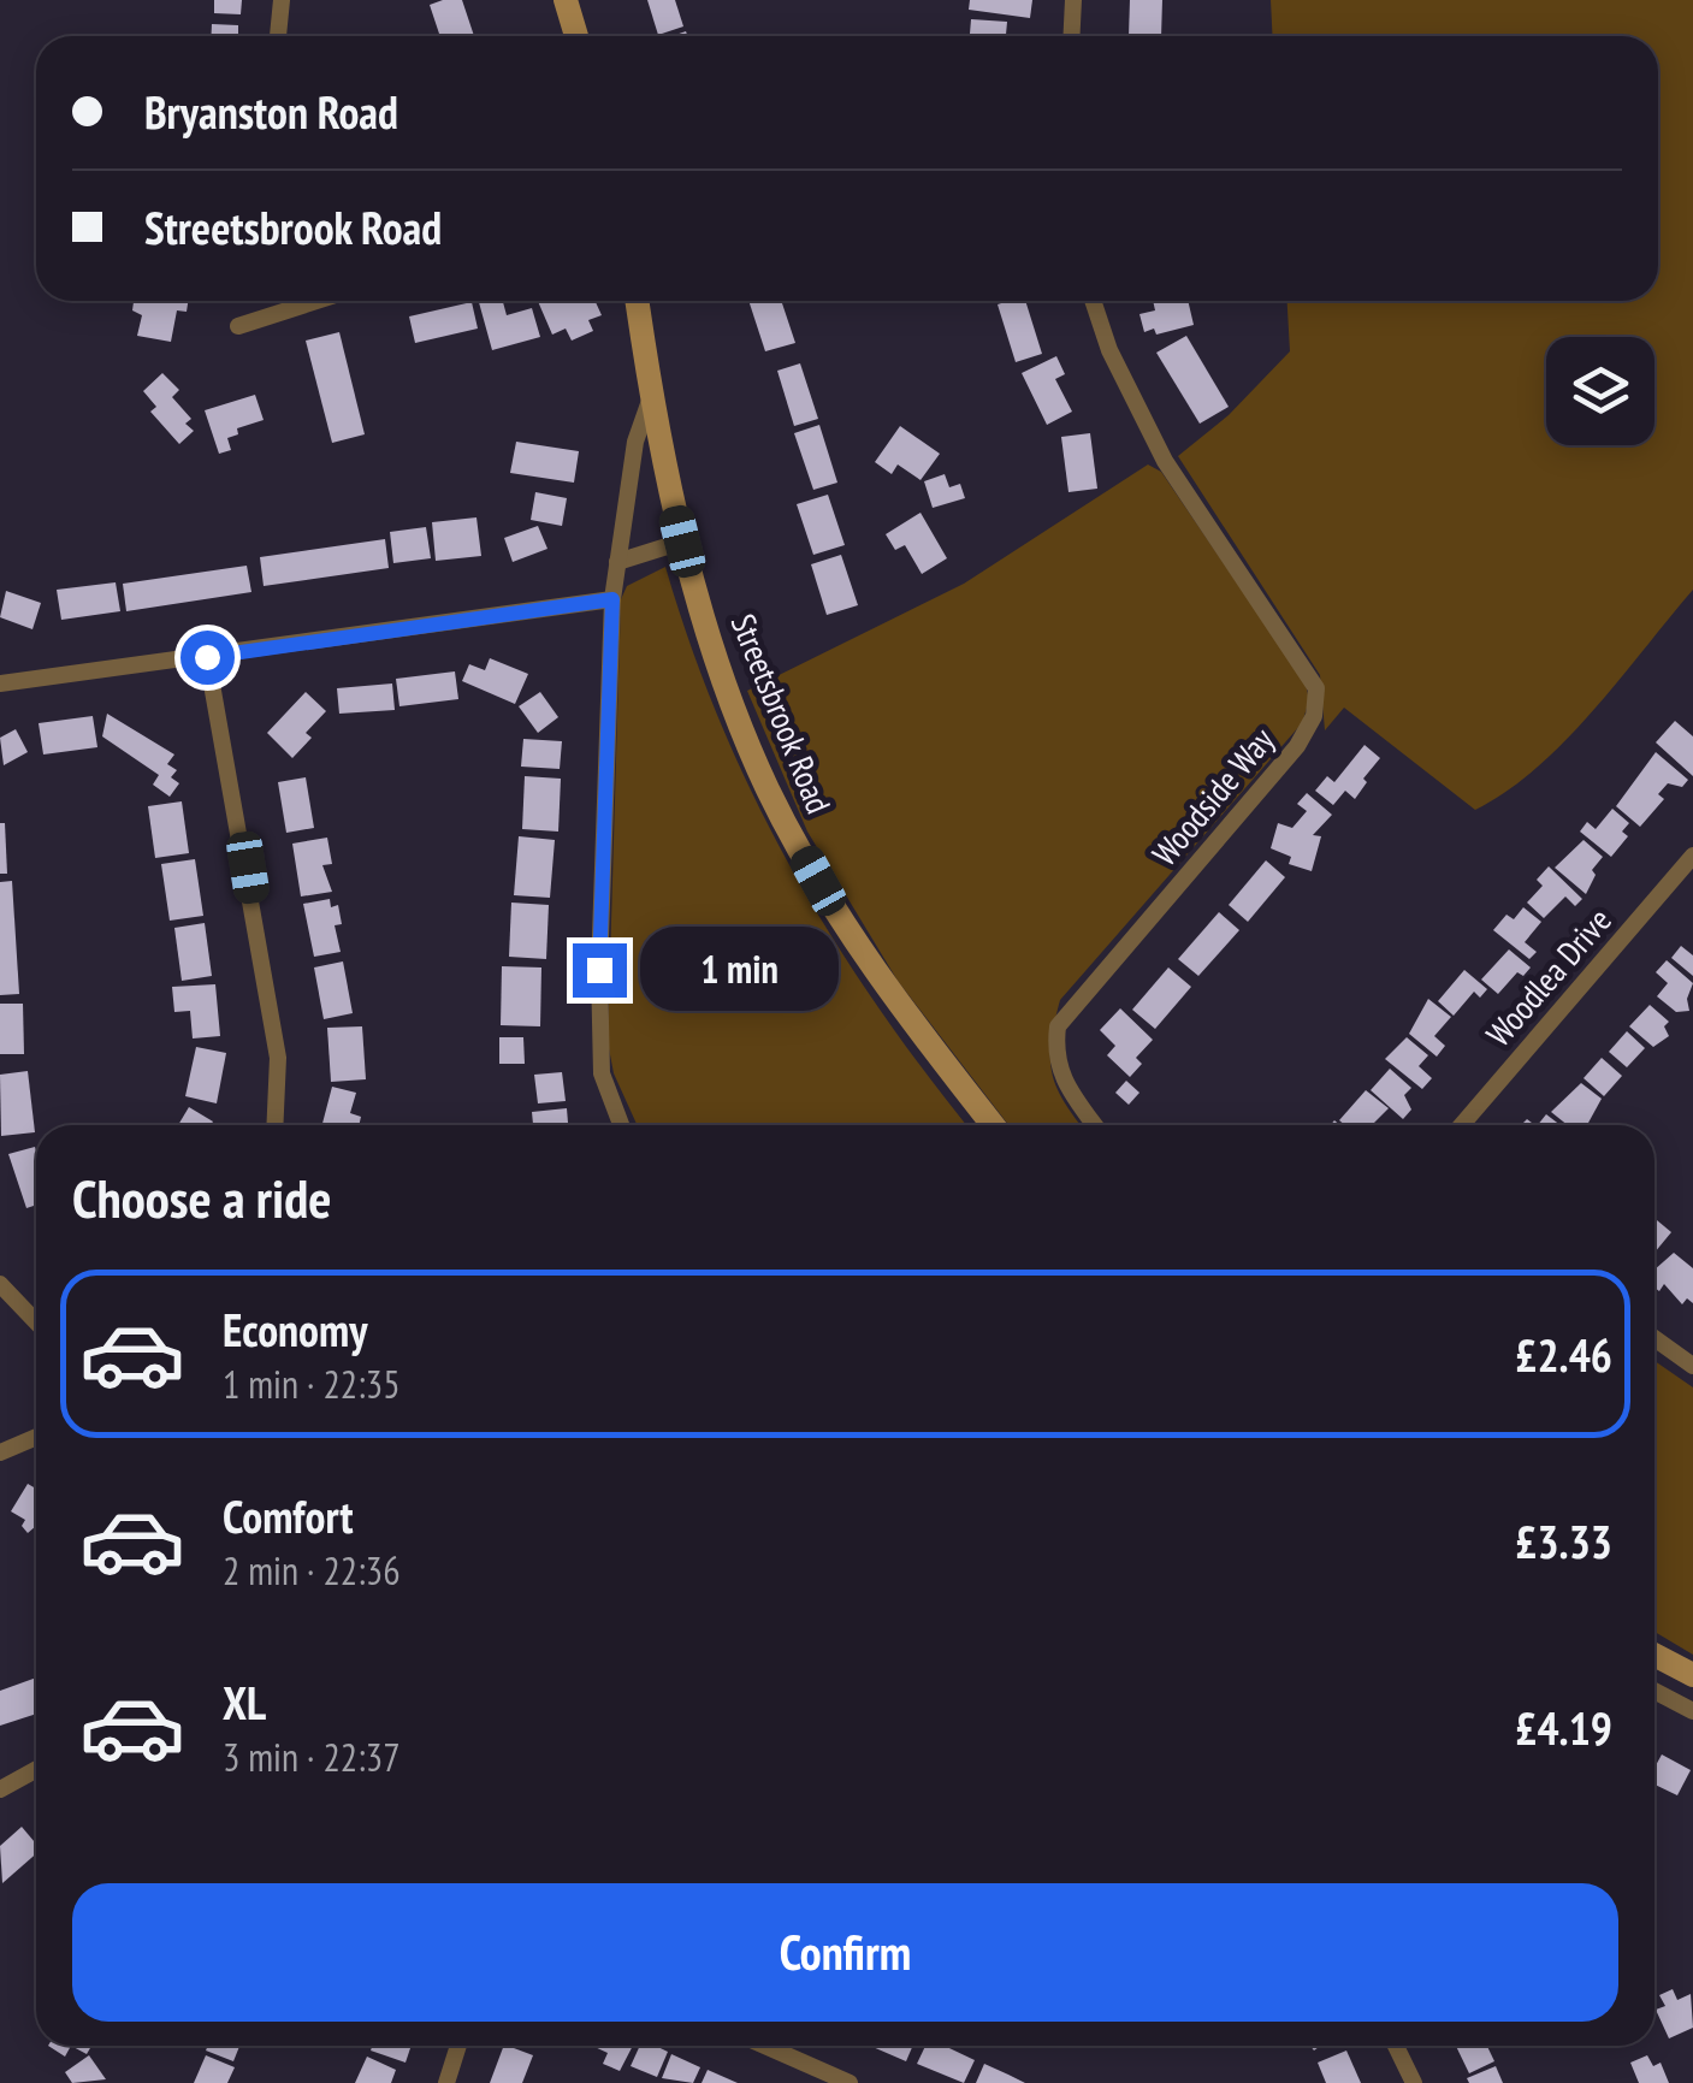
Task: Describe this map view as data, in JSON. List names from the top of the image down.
{
  "streets": {
    "main road": ["Streetsbrook Road"],
    "street": ["Woodside Way", "Woodlea Drive"]
  },
  "page": {
    "banner": ["Bryanston Road", "Streetsbrook Road"],
    "bubble": "1 min",
    "heading": "Choose a ride",
    "list": [
      {
        "name": "Economy",
        "note": "1 min · 22:35",
        "value": "£2.46"
      },
      {
        "name": "Comfort",
        "note": "2 min · 22:36",
        "value": "£3.33"
      },
      {
        "name": "XL",
        "note": "3 min · 22:37",
        "value": "£4.19"
      }
    ],
    "buttons": "Confirm"
  }
}
